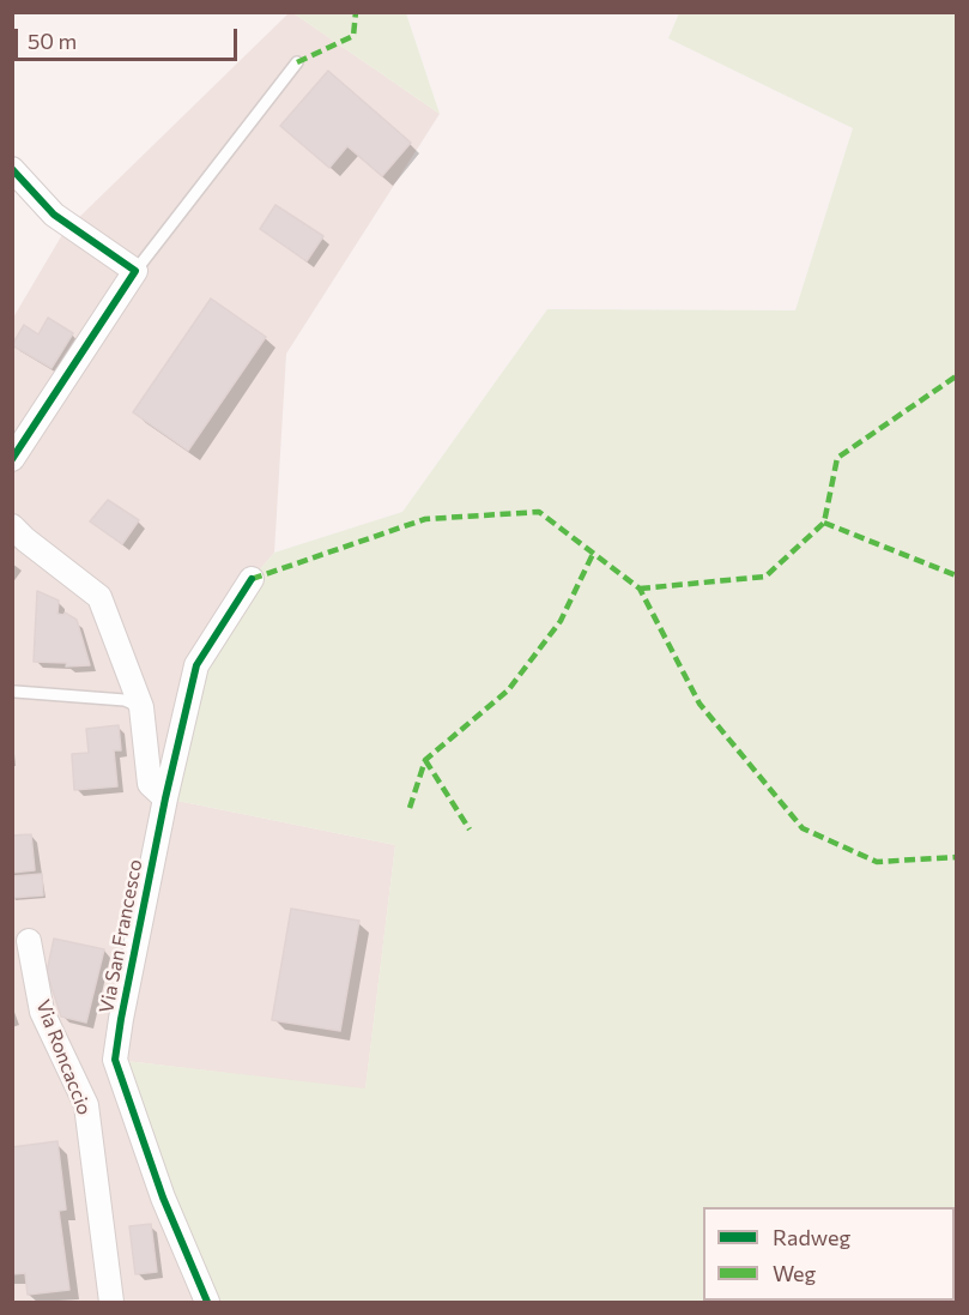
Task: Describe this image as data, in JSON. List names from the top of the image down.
{
  "streets": {
    "street": ["Via San Francesco", "Via Roncaccio"]
  },
  "legend": ["Radweg", "Weg"],
  "scale_bar": "50 m"
}
